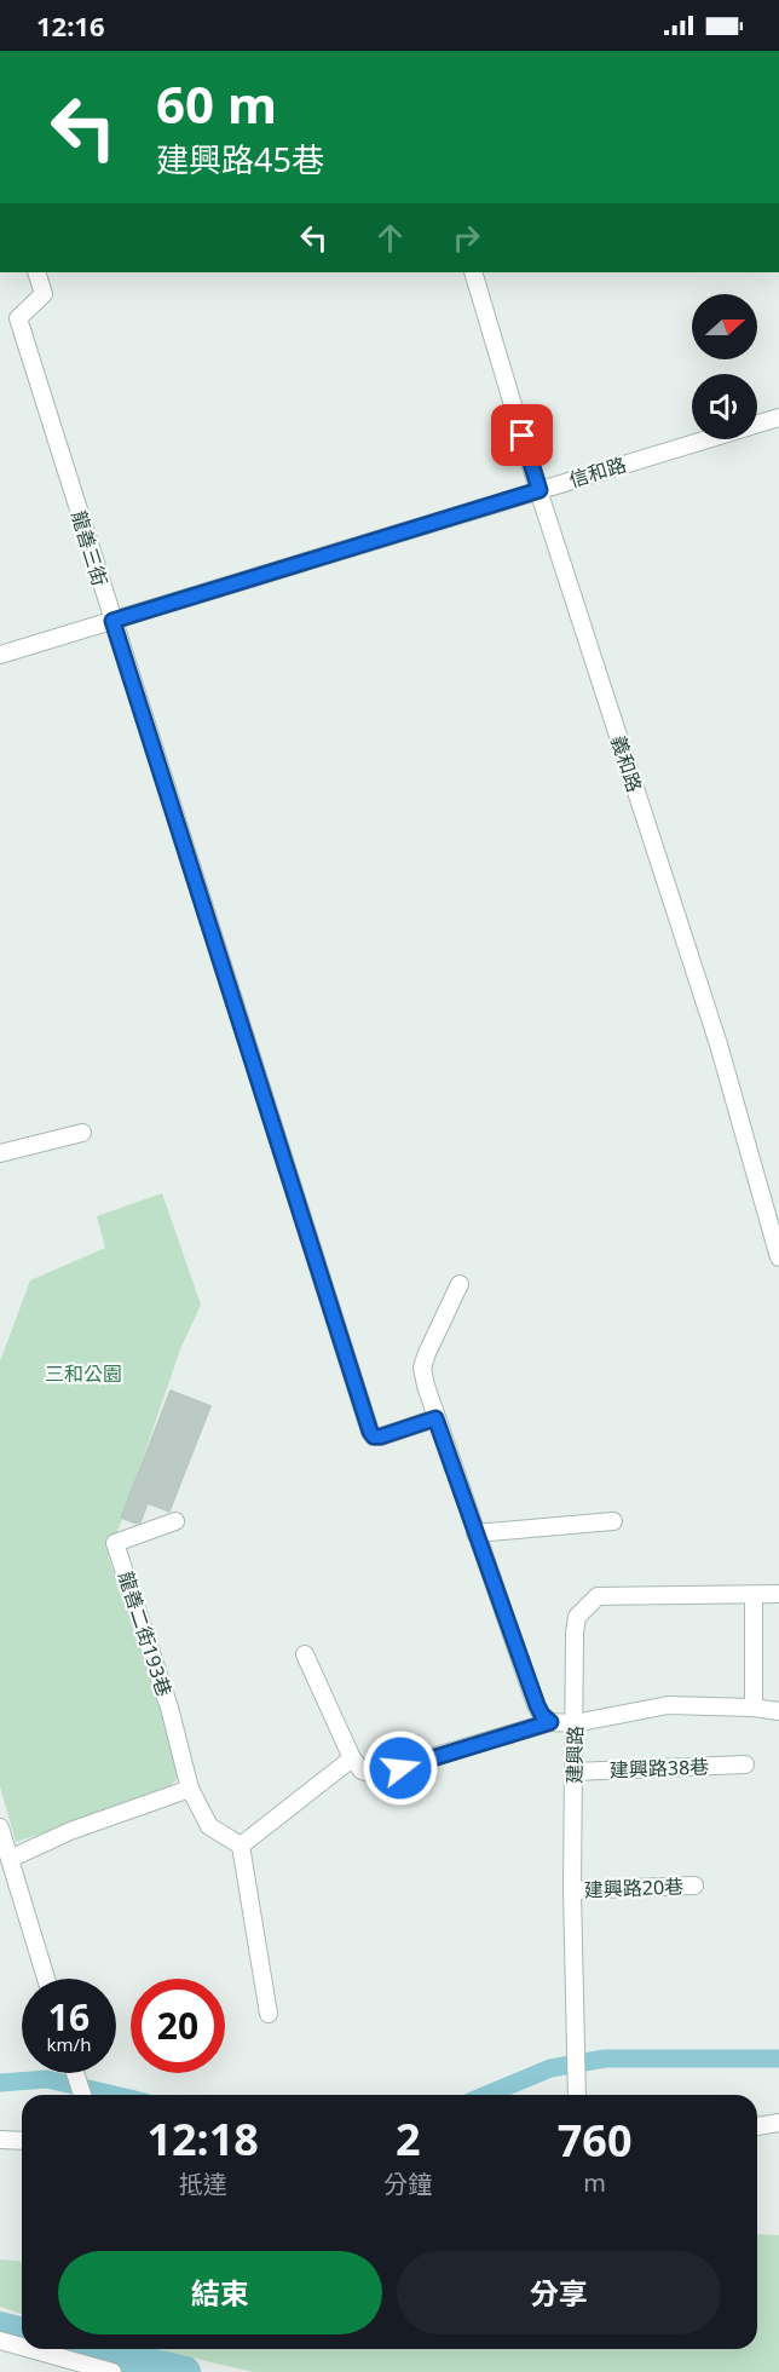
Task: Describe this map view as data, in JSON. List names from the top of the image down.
{
  "streets": {
    "street": [
      "信和路",
      "龍善三街",
      "義和路",
      "龍善二街193巷",
      "建興路",
      "建興路38巷",
      "建興路20巷"
    ]
  },
  "crossings": [
    ["信和路", "龍善三街"],
    ["信和路", "義和路"],
    ["建興路", "建興路38巷"],
    ["建興路", "建興路20巷"]
  ],
  "parks": ["三和公園"],
  "north": "right",
  "page": {
    "status": "12:16",
    "turn": ["60 m", "建興路45巷"],
    "speed": "16 km/h",
    "limit": "20",
    "eta": [
      "12:18",
      "抵達",
      "2",
      "分鐘",
      "760",
      "m"
    ],
    "buttons": ["結束", "分享"]
  }
}
